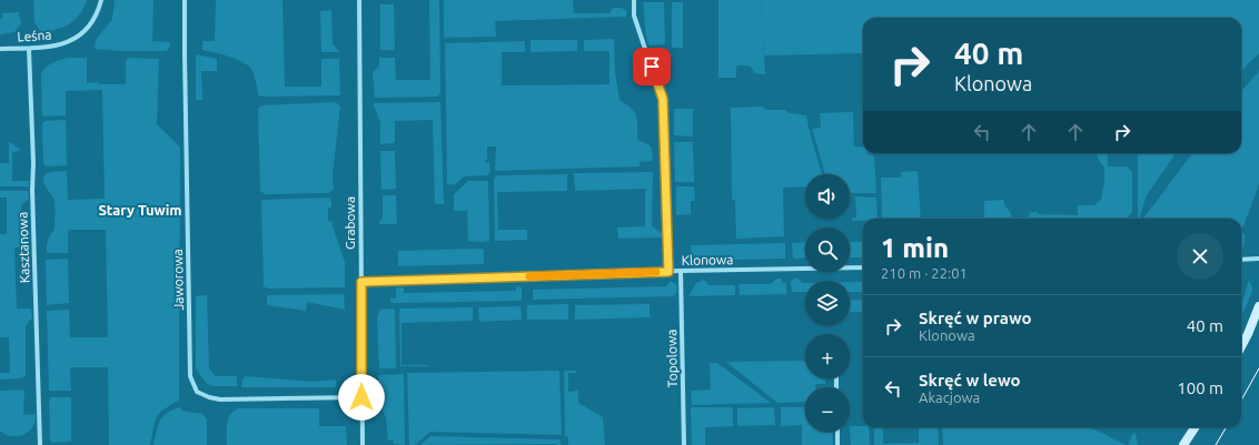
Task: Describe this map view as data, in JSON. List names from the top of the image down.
{
  "streets": {
    "street": [
      "Leśna",
      "Grabowa",
      "Kasztanowa",
      "Klonowa",
      "Jaworowa",
      "Topolowa"
    ]
  },
  "crossings": [
    ["Leśna", "Kasztanowa"],
    ["Grabowa", "Klonowa"],
    ["Grabowa", "Jaworowa"],
    ["Klonowa", "Topolowa"]
  ],
  "districts": ["Stary Tuwim"],
  "page": {
    "turn": ["40 m", "Klonowa"],
    "map_buttons": ["+", "−"],
    "heading": ["1 min", "210 m · 22:01"],
    "list": [
      {
        "name": "Skręć w prawo",
        "note": "Klonowa",
        "value": "40 m"
      },
      {
        "name": "Skręć w lewo",
        "note": "Akacjowa",
        "value": "100 m"
      }
    ]
  }
}
